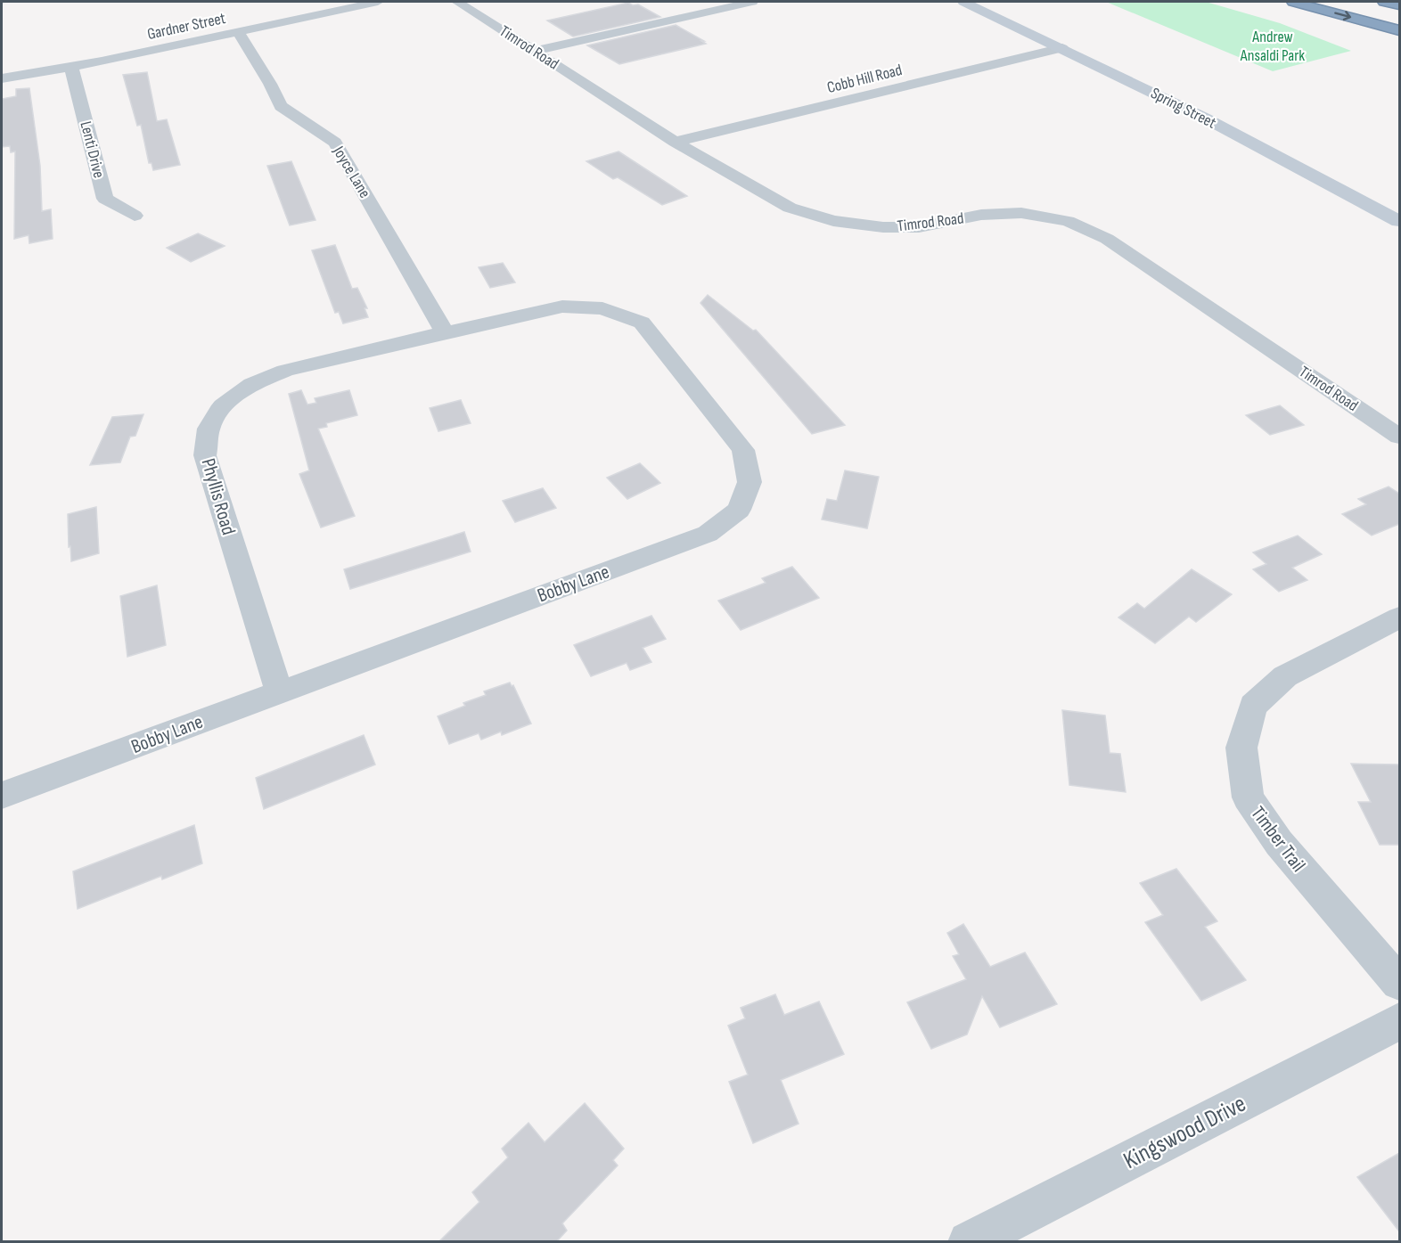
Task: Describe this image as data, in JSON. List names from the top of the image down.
{
  "streets": {
    "street": [
      "Gardner Street",
      "Timrod Road",
      "Cobb Hill Road",
      "Spring Street",
      "Lenti Drive",
      "Joyce Lane",
      "Phyllis Road",
      "Bobby Lane",
      "Timber Trail",
      "Kingswood Drive"
    ]
  },
  "crossings": [
    ["Gardner Street", "Lenti Drive"],
    ["Gardner Street", "Joyce Lane"],
    ["Timrod Road", "Cobb Hill Road"],
    ["Cobb Hill Road", "Spring Street"],
    ["Joyce Lane", "Phyllis Road"],
    ["Joyce Lane", "Bobby Lane"],
    ["Phyllis Road", "Bobby Lane"]
  ],
  "parks": ["Andrew Ansaldi Park"]
}
